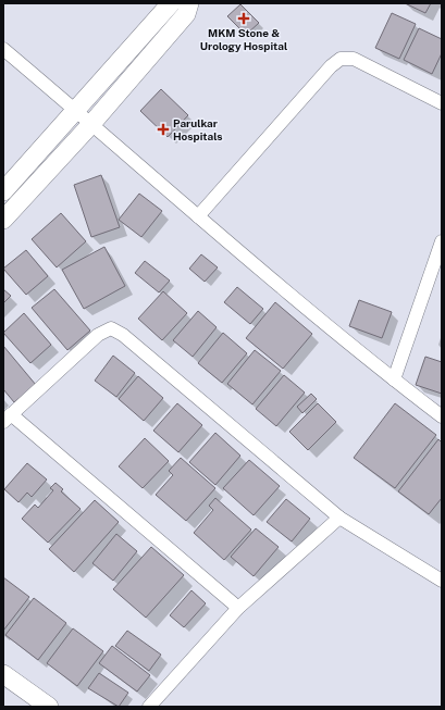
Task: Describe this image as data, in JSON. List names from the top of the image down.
{
  "places": {
    "health": ["MKM Stone & Urology Hospital", "Parulkar Hospitals"]
  }
}
